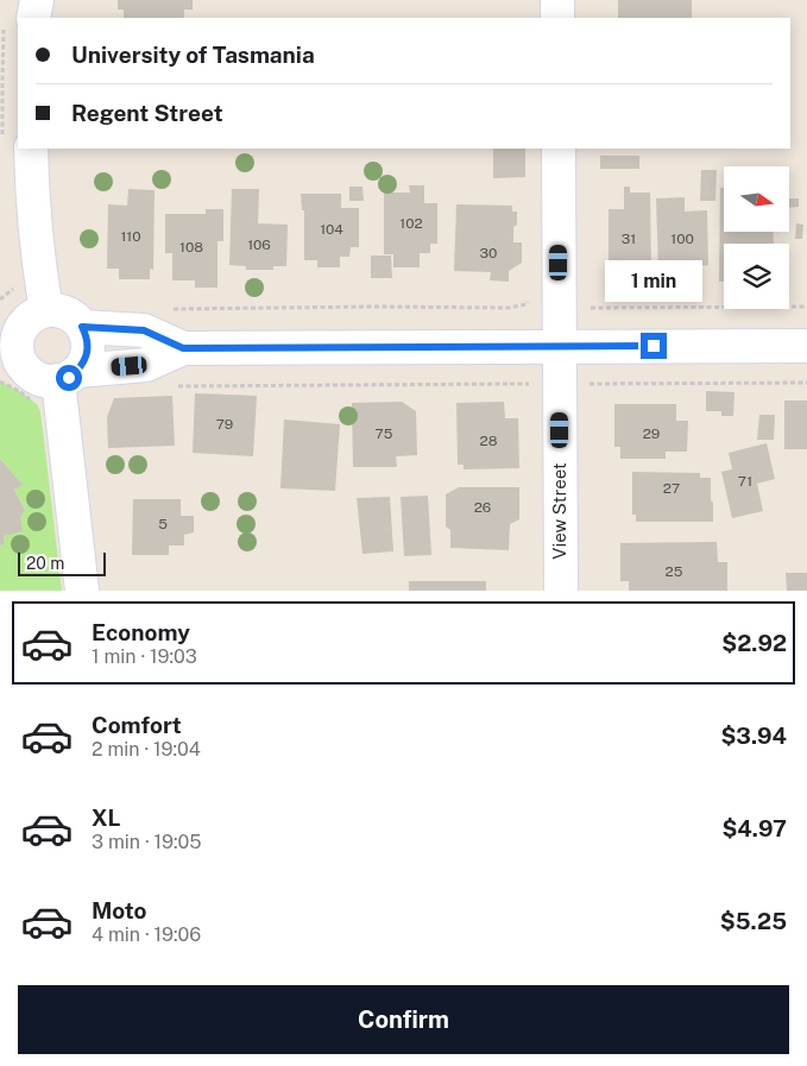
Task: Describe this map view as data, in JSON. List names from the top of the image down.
{
  "streets": {
    "street": ["View Street"]
  },
  "house_numbers": [
    "102",
    "104",
    "110",
    "31",
    "100",
    "106",
    "108",
    "30",
    "79",
    "75",
    "29",
    "28",
    "71",
    "27",
    "26",
    "5",
    "25"
  ],
  "scale_bar": "20 m",
  "north": "right",
  "page": {
    "banner": ["University of Tasmania", "Regent Street"],
    "bubble": "1 min",
    "scale": "20 m",
    "list": [
      {
        "name": "Economy",
        "note": "1 min · 19:03",
        "value": "$2.92"
      },
      {
        "name": "Comfort",
        "note": "2 min · 19:04",
        "value": "$3.94"
      },
      {
        "name": "XL",
        "note": "3 min · 19:05",
        "value": "$4.97"
      },
      {
        "name": "Moto",
        "note": "4 min · 19:06",
        "value": "$5.25"
      }
    ],
    "buttons": "Confirm"
  }
}
